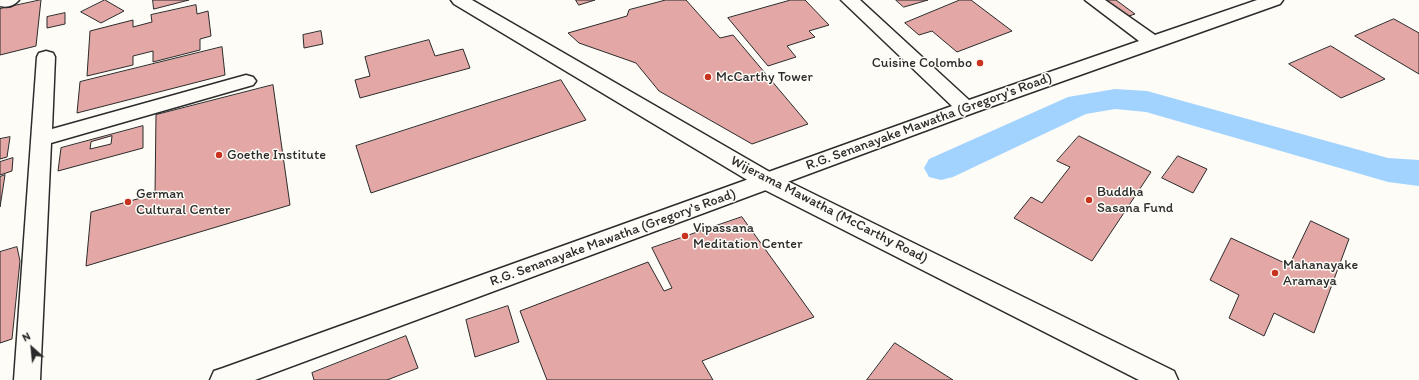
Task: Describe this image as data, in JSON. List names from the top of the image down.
{
  "streets": {
    "street": ["R.G. Senanayake Mawatha (Gregory's Road)", "Wijerama Mawatha (McCarthy Road)"]
  },
  "crossings": [
    ["R.G. Senanayake Mawatha (Gregory's Road)", "Wijerama Mawatha (McCarthy Road)"]
  ],
  "places": [
    "Cuisine Colombo",
    "McCarthy Tower",
    "Goethe Institute",
    "Buddha Sasana Fund",
    "German Cultural Center",
    "Vipassana Meditation Center",
    "Mahanayake Aramaya"
  ],
  "north": "top left"
}
